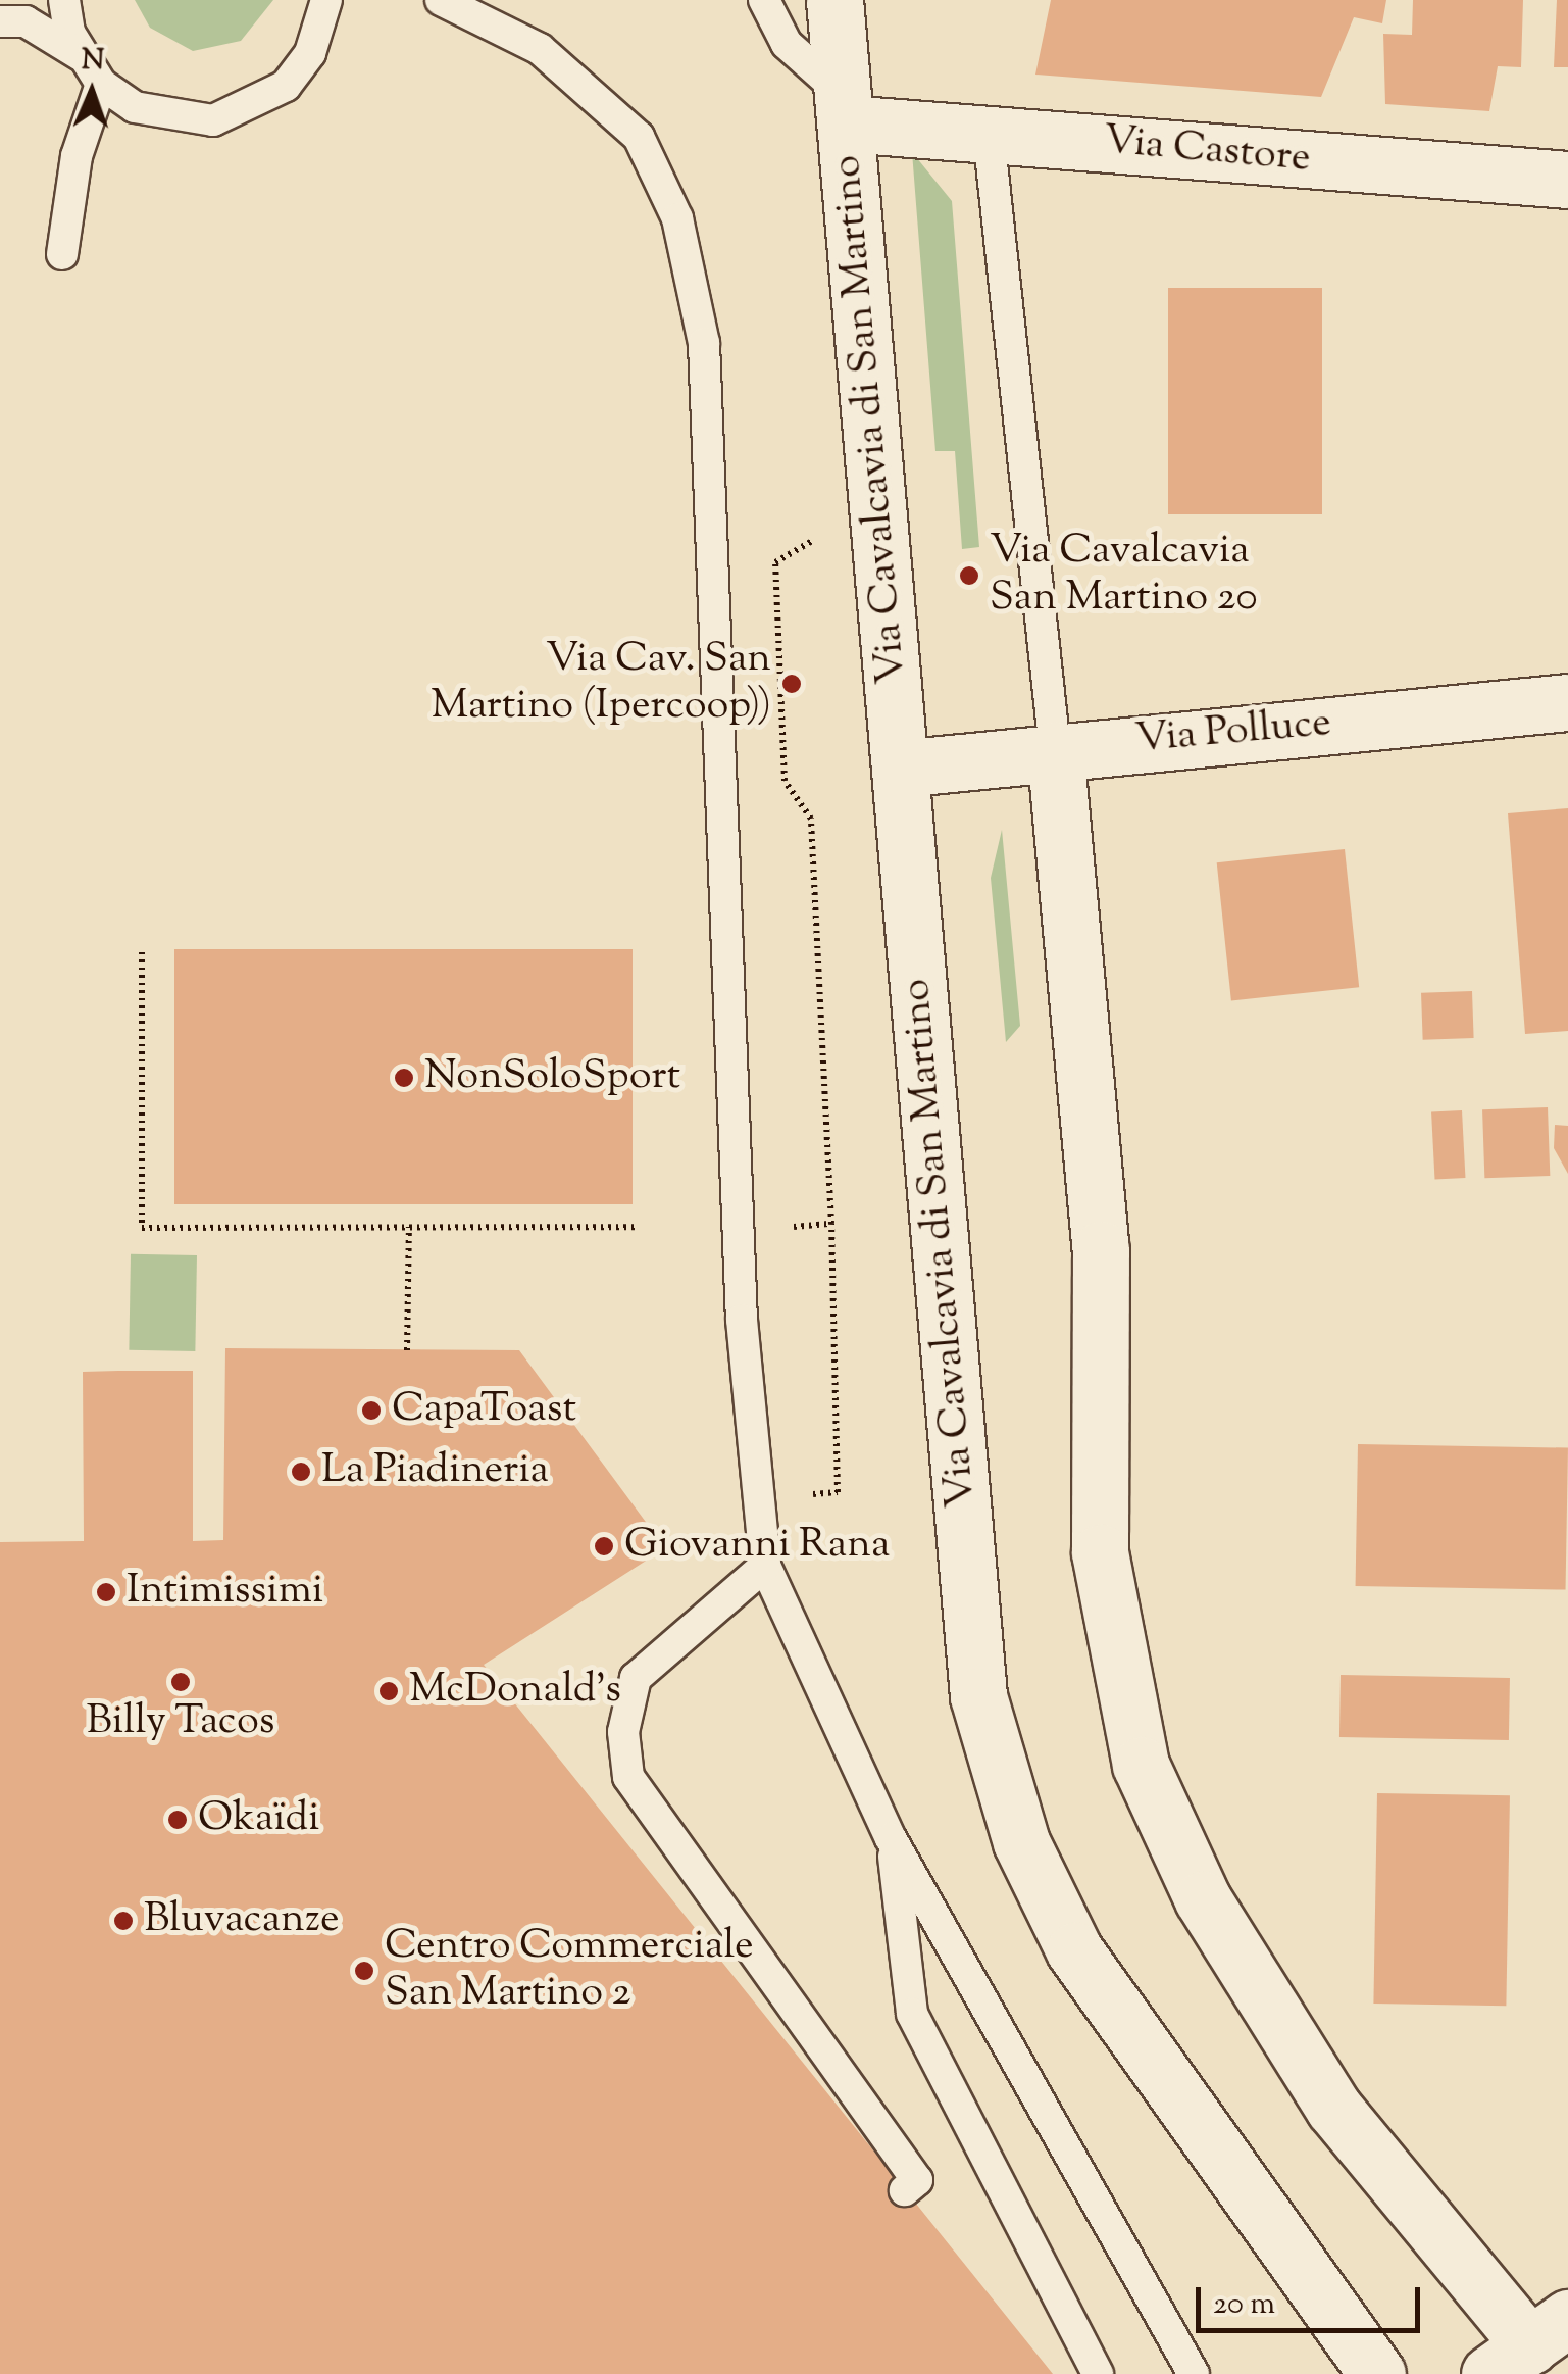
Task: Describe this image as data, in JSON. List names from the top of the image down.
{
  "streets": {
    "street": ["Via Castore", "Via Cavalcavia di San Martino", "Via Polluce"]
  },
  "crossings": [
    ["Via Castore", "Via Cavalcavia di San Martino"],
    ["Via Cavalcavia di San Martino", "Via Polluce"]
  ],
  "places": [
    "Via Cavalcavia San Martino 20",
    "Via Cav. San Martino (Ipercoop))",
    "NonSoloSport",
    "CapaToast",
    "La Piadineria",
    "Giovanni Rana",
    "Intimissimi",
    "Billy Tacos",
    "McDonald's",
    "Okaïdi",
    "Bluvacanze",
    "Centro Commerciale San Martino 2"
  ],
  "scale_bar": "20 m",
  "north": "top"
}
